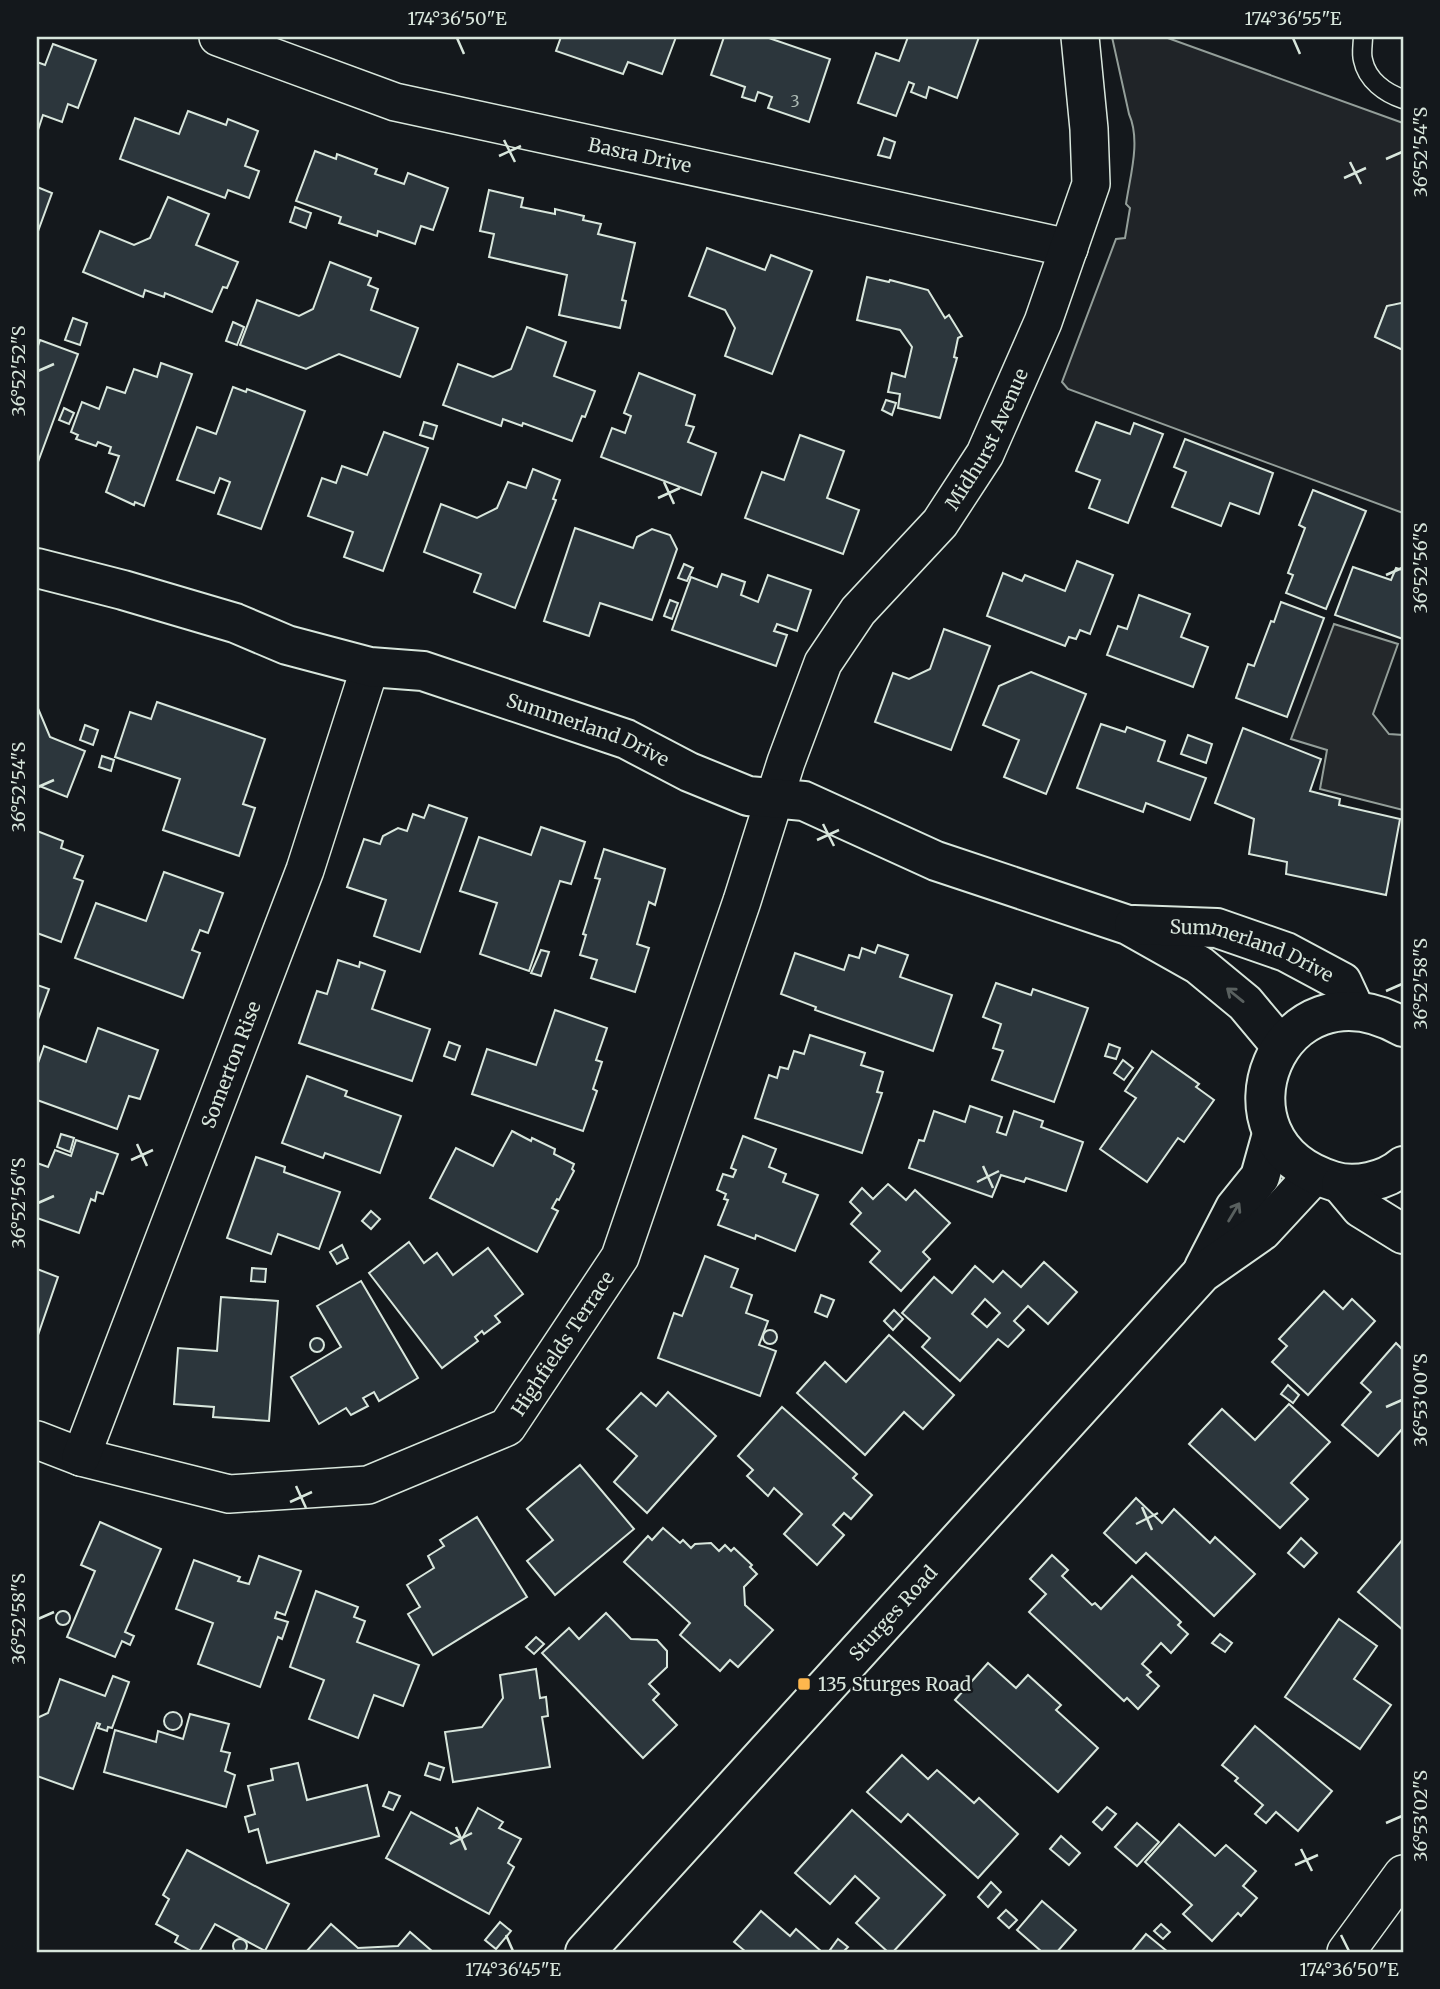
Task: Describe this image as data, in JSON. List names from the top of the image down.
{
  "streets": {
    "main road": ["Summerland Drive", "Sturges Road"],
    "street": [
      "Basra Drive",
      "Midhurst Avenue",
      "Somerton Rise",
      "Highfields Terrace"
    ]
  },
  "crossings": [
    ["Basra Drive", "Midhurst Avenue"],
    ["Midhurst Avenue", "Summerland Drive"],
    ["Midhurst Avenue", "Highfields Terrace"],
    ["Summerland Drive", "Somerton Rise"],
    ["Summerland Drive", "Highfields Terrace"],
    ["Somerton Rise", "Highfields Terrace"]
  ],
  "places": {
    "transit": ["135 Sturges Road"]
  },
  "house_numbers": ["3"],
  "coordinates": [
    "174°36'50\"E",
    "174°36'55\"E",
    "36°52'54\"S",
    "36°52'52\"S",
    "36°52'56\"S",
    "36°52'58\"S",
    "36°53'00\"S",
    "36°53'02\"S",
    "174°36'45\"E"
  ]
}
